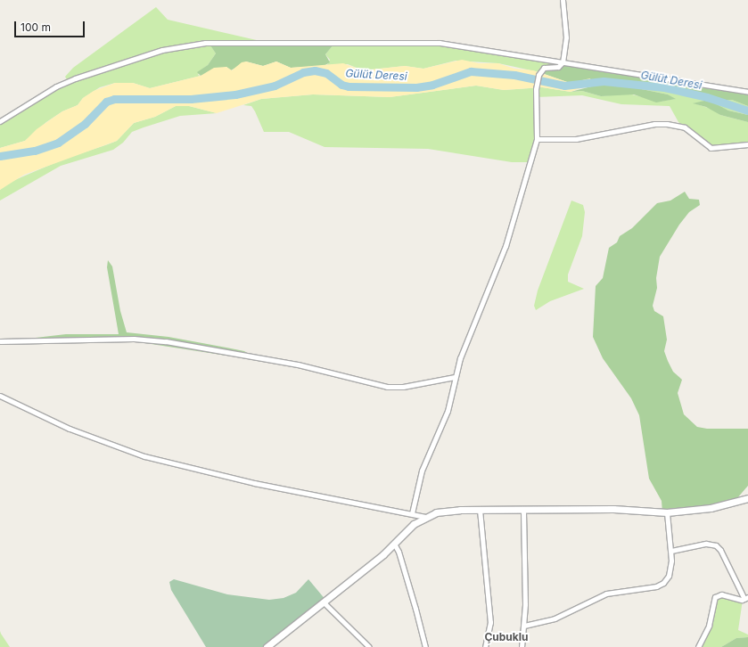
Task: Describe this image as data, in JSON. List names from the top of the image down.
{
  "districts": ["Çubuklu"],
  "water": ["Gülüt Deresi"],
  "scale_bar": "100 m"
}
